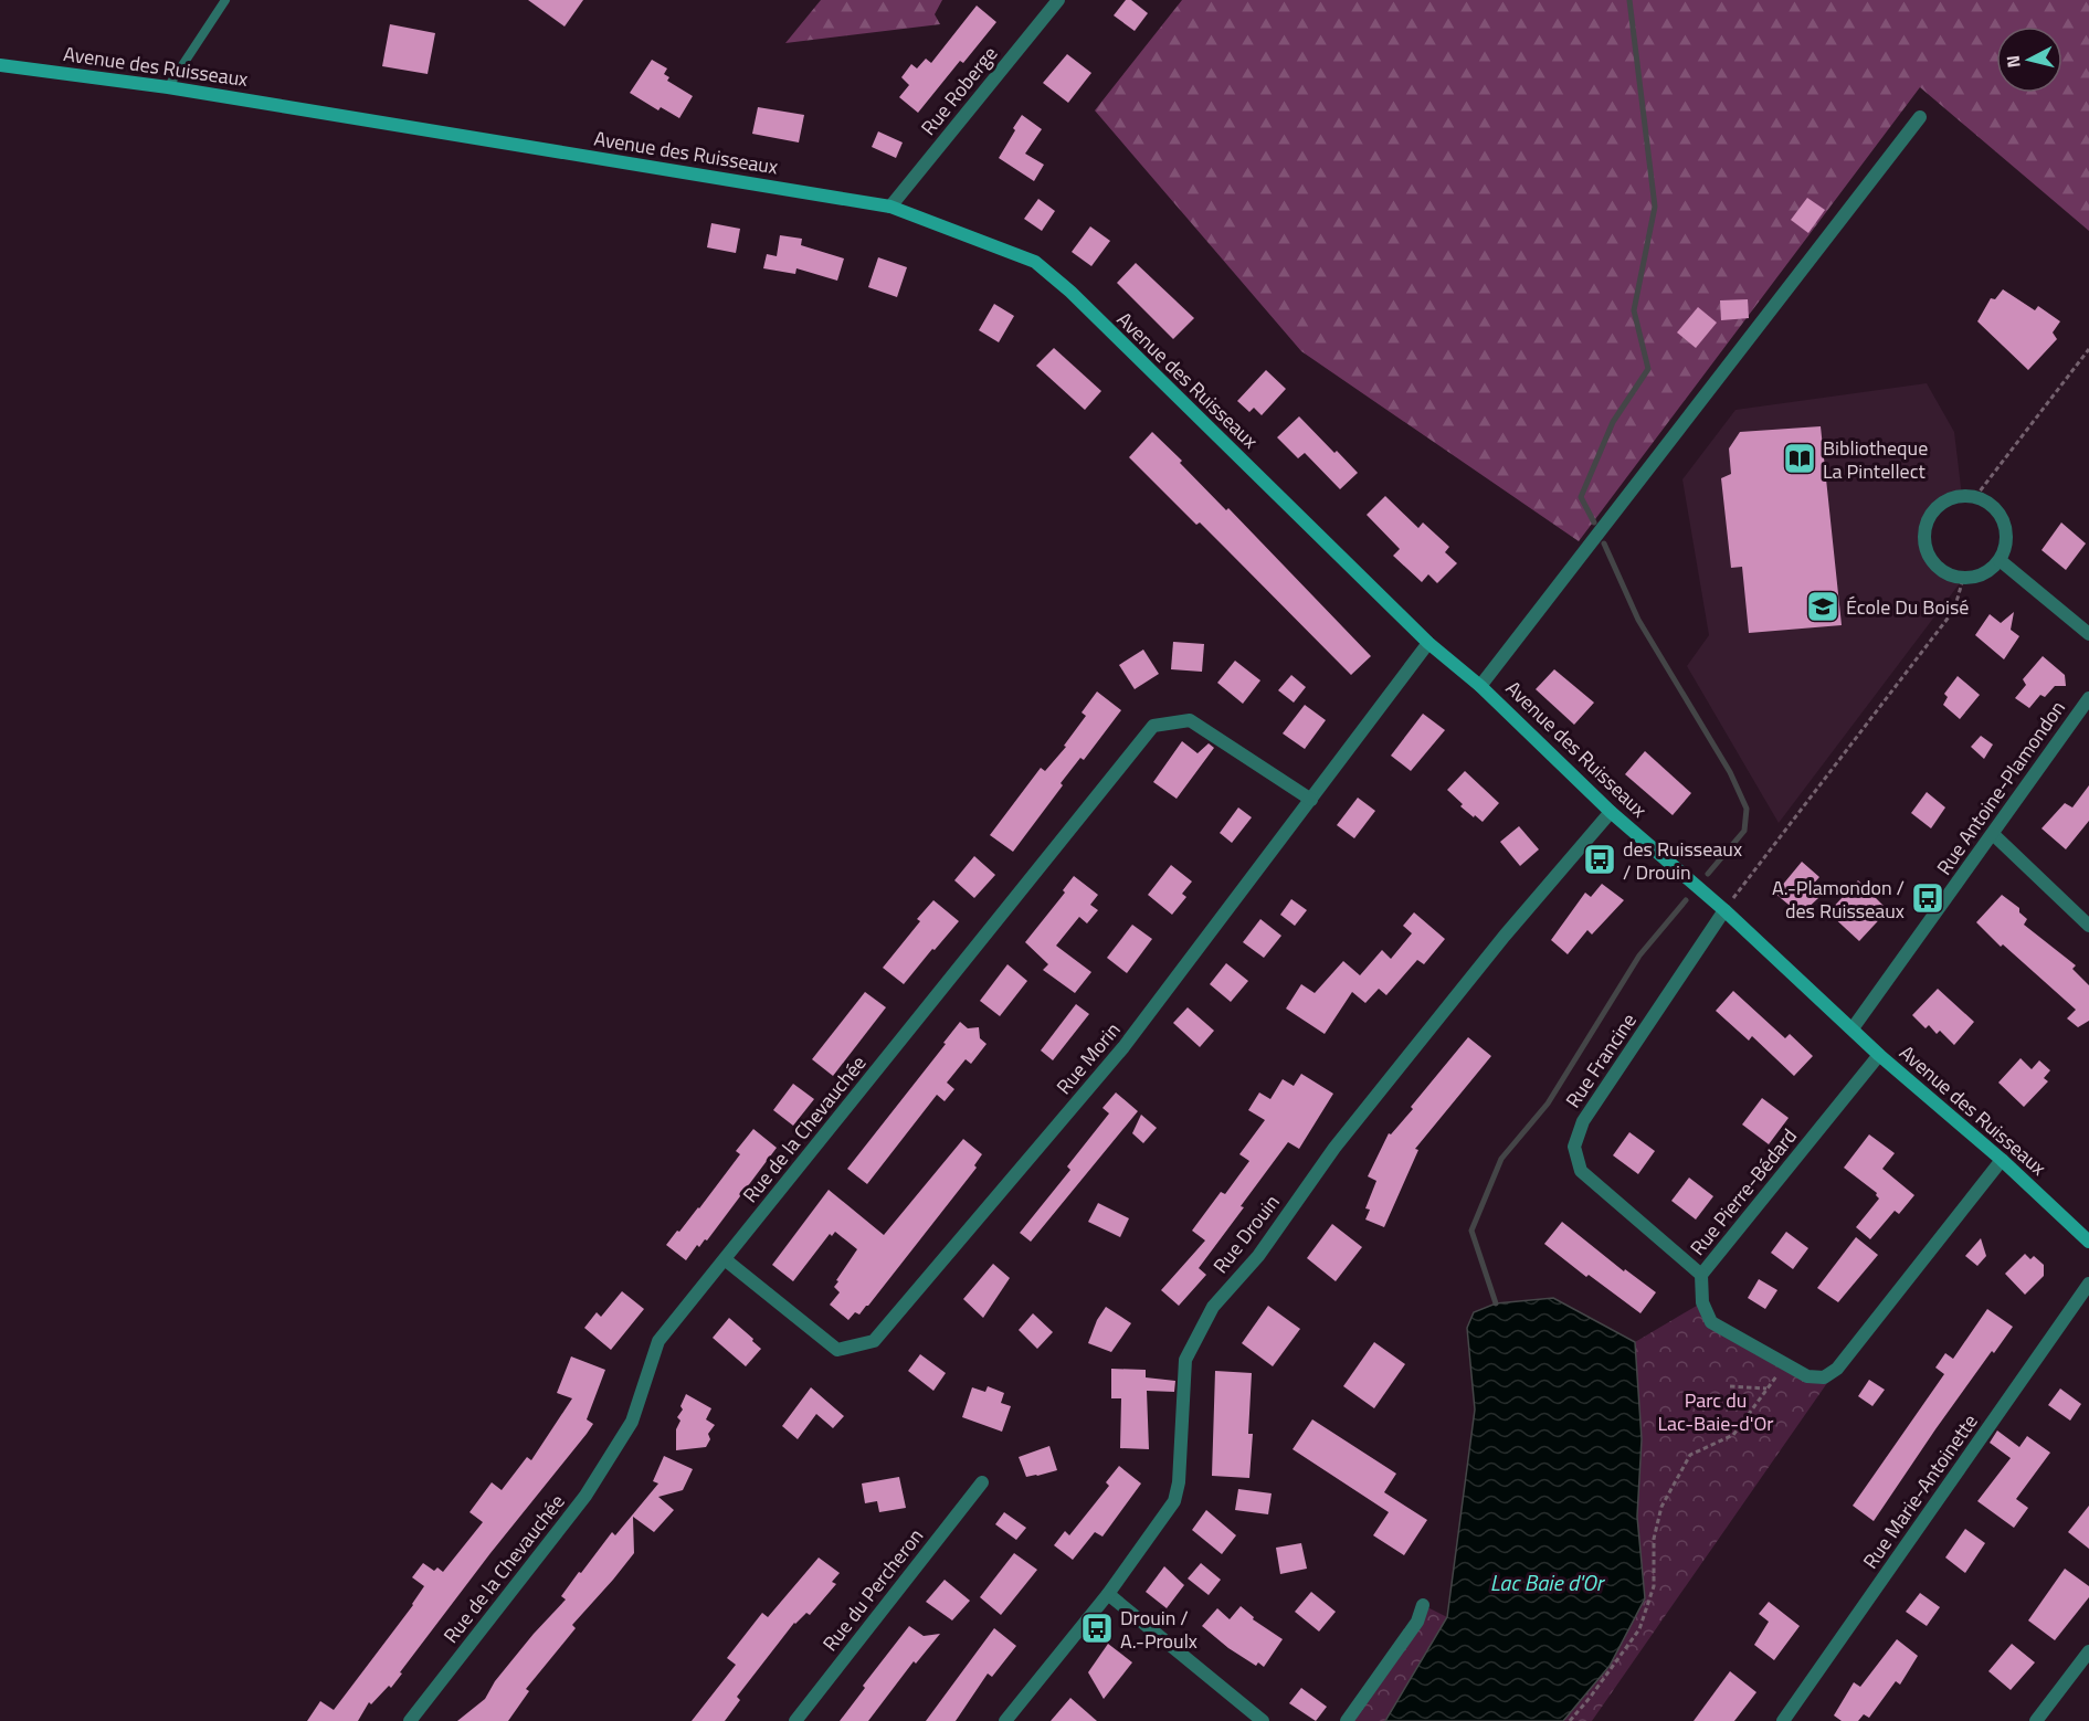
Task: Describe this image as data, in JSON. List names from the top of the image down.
{
  "streets": {
    "street": [
      "Avenue des Ruisseaux",
      "Rue Roberge",
      "Rue Antoine-Plamondon",
      "Rue Morin",
      "Rue Francine",
      "Rue de la Chevauchée",
      "Rue Pierre-Bédard",
      "Rue Drouin",
      "Rue Marie-Antoinette",
      "Rue du Percheron"
    ]
  },
  "crossings": [
    ["Avenue des Ruisseaux", "Rue Roberge"],
    ["Avenue des Ruisseaux", "Rue Antoine-Plamondon"],
    ["Avenue des Ruisseaux", "Rue Morin"],
    ["Avenue des Ruisseaux", "Rue Francine"],
    ["Avenue des Ruisseaux", "Rue Pierre-Bédard"],
    ["Avenue des Ruisseaux", "Rue Drouin"],
    ["Rue Morin", "Rue de la Chevauchée"],
    ["Rue Francine", "Rue Pierre-Bédard"]
  ],
  "water": ["Lac Baie d'Or"],
  "parks": ["Parc du Lac-Baie-d'Or"],
  "places": {
    "library": ["Bibliotheque La Pintellect"],
    "school or university": ["École Du Boisé"],
    "bus stop": ["des Ruisseaux / Drouin", "A.-Plamondon / des Ruisseaux", "Drouin / A.-Proulx"]
  },
  "north": "left"
}
